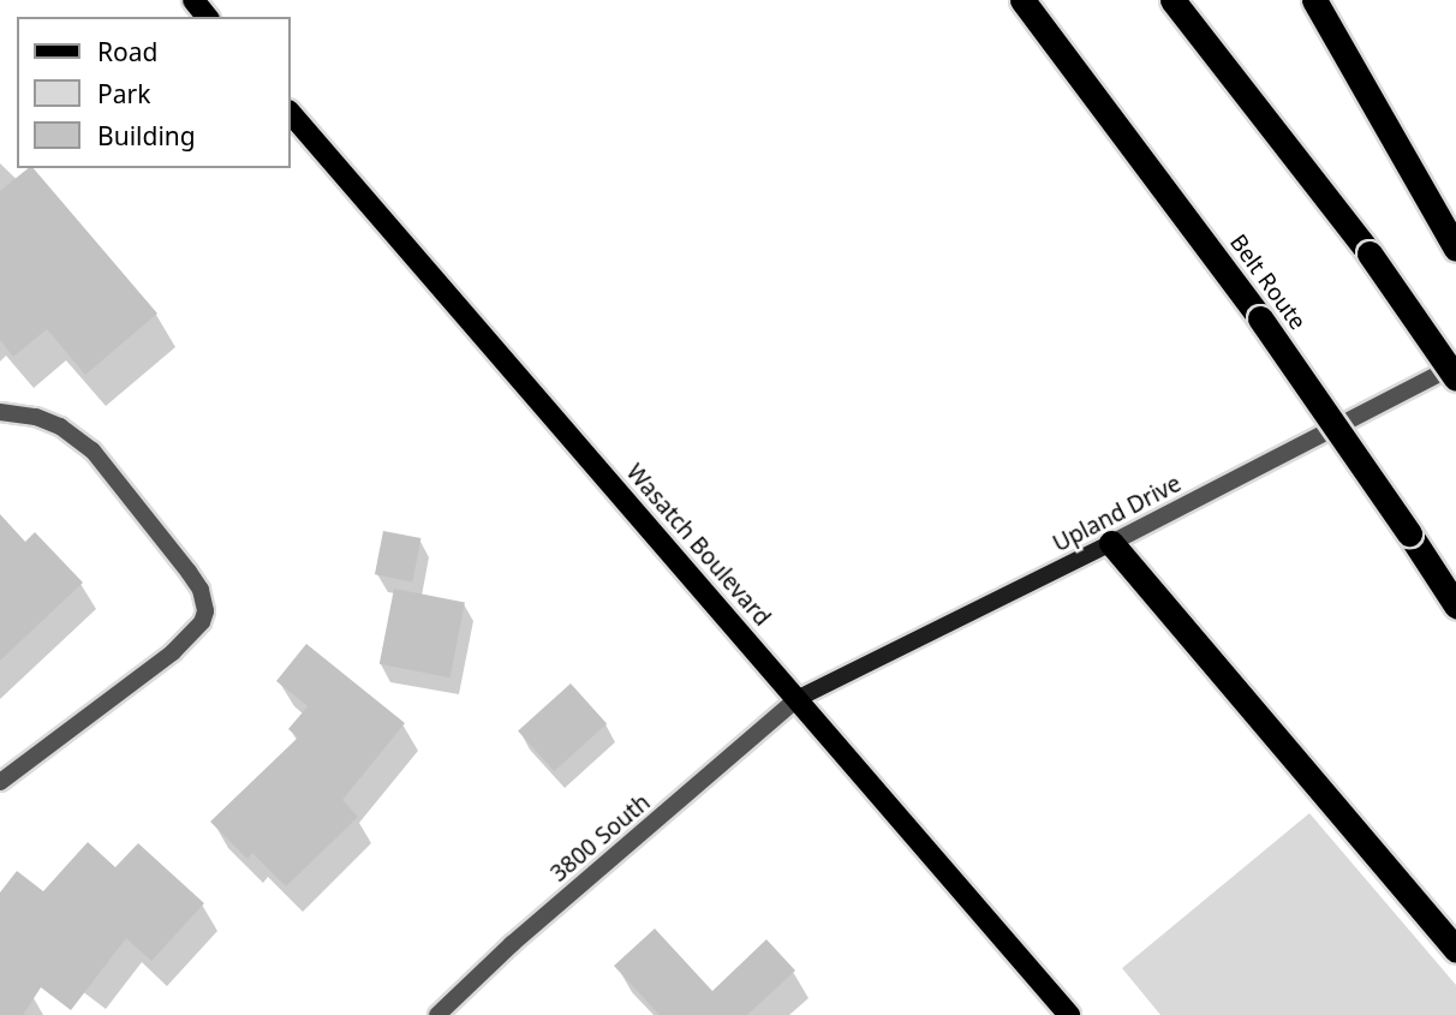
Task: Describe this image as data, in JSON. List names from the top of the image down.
{
  "streets": {
    "highway": ["Belt Route"],
    "main road": ["Upland Drive", "Wasatch Boulevard"],
    "street": ["3800 South"]
  },
  "crossings": [
    ["Upland Drive", "Wasatch Boulevard"],
    ["Upland Drive", "3800 South"],
    ["Wasatch Boulevard", "3800 South"]
  ],
  "legend": ["Road", "Park", "Building"]
}
